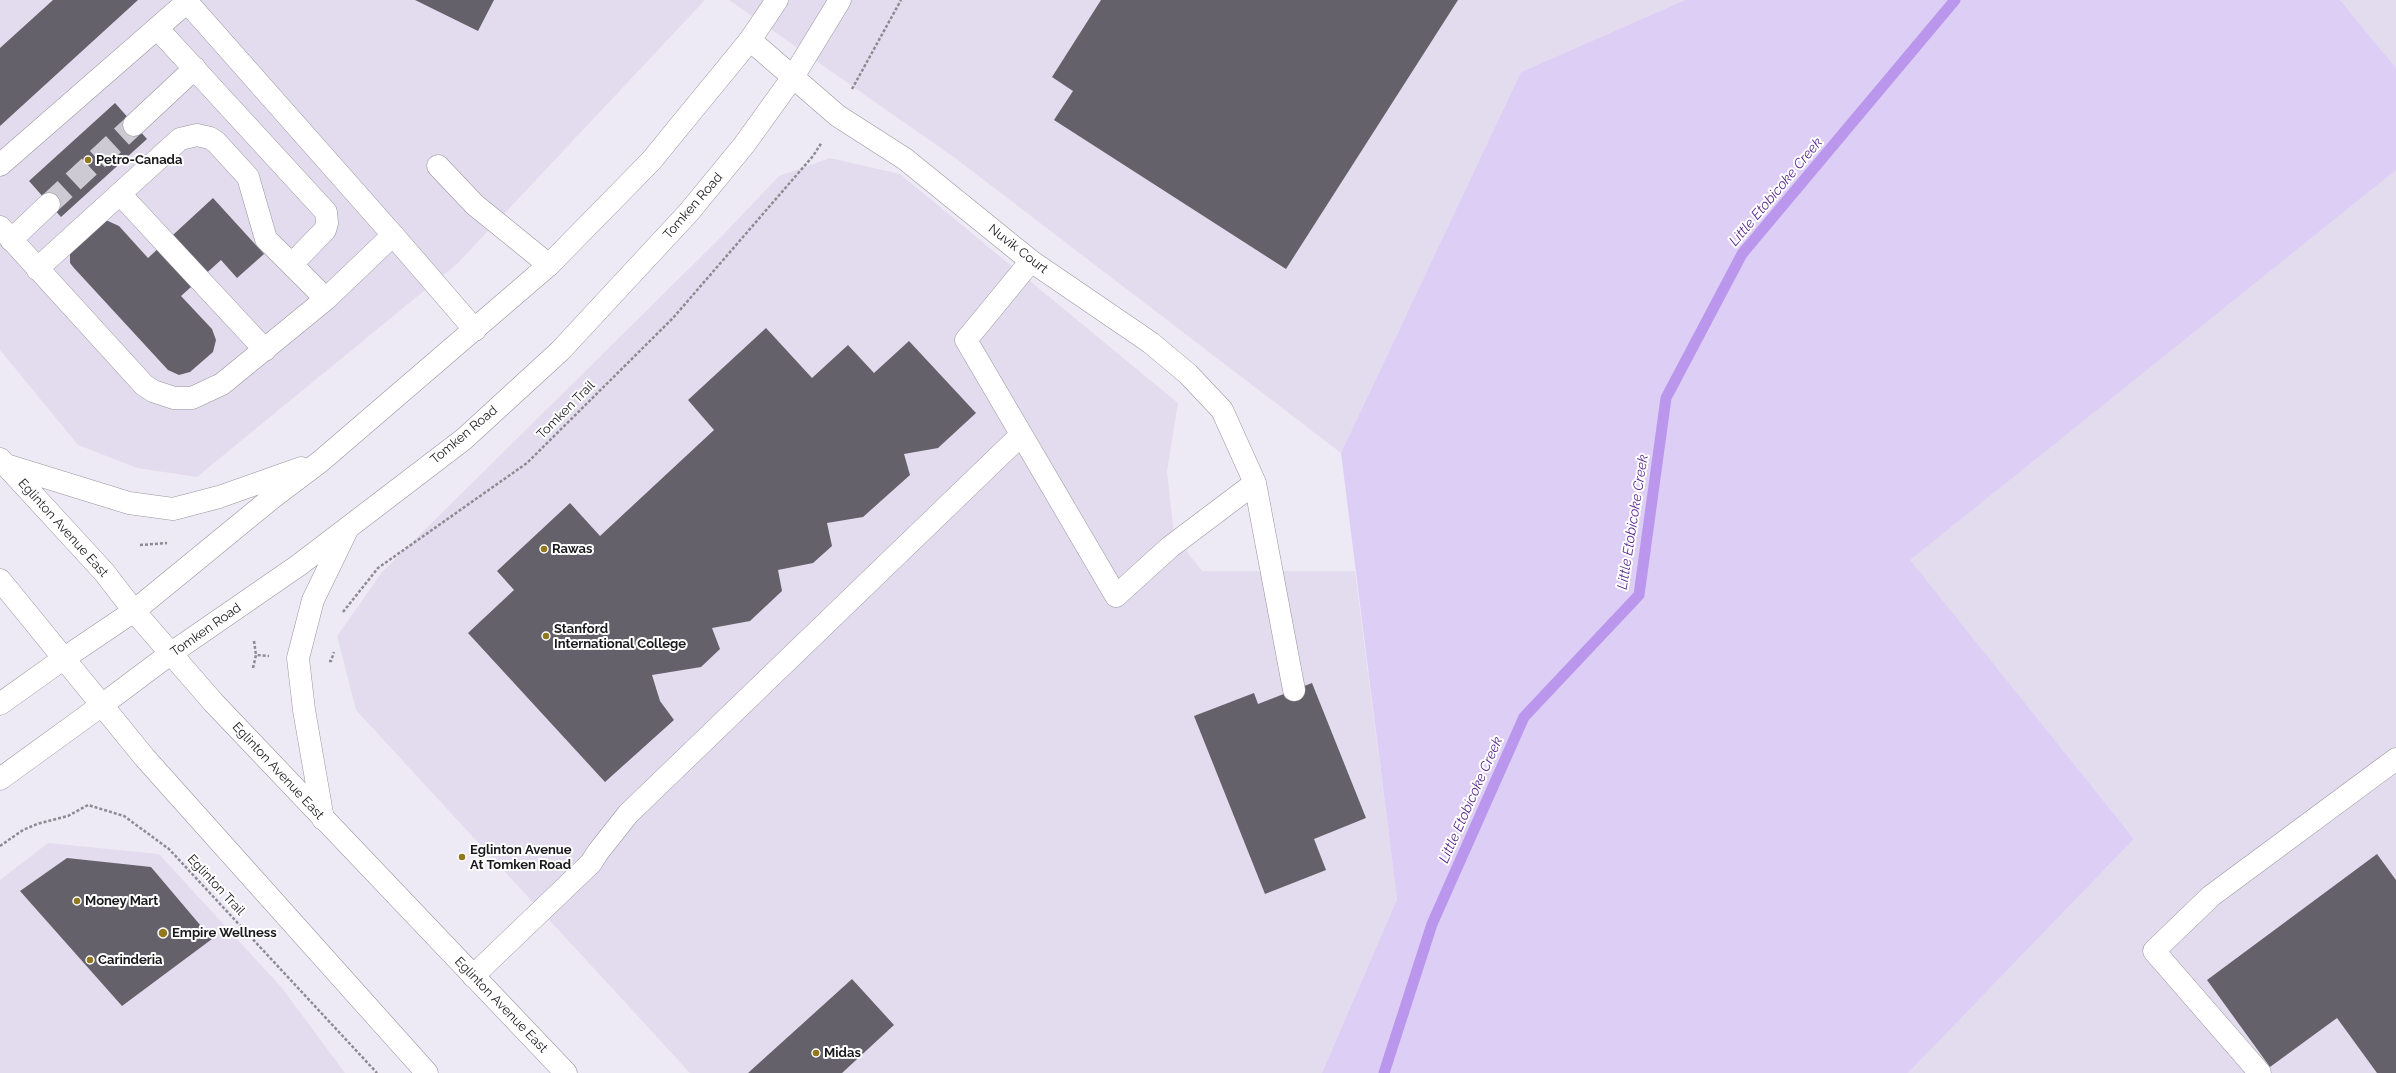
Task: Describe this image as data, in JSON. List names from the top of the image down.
{
  "streets": {
    "main road": ["Tomken Road", "Nuvik Court", "Eglinton Avenue East"],
    "path": ["Tomken Trail", "Eglinton Trail"]
  },
  "crossings": [
    ["Tomken Road", "Nuvik Court"],
    ["Tomken Road", "Eglinton Avenue East"]
  ],
  "water": ["Little Etobicoke Creek"],
  "places": [
    "Petro-Canada",
    "Rawas",
    "Stanford International College",
    "Eglinton Avenue At Tomken Road",
    "Money Mart",
    "Empire Wellness",
    "Carinderia",
    "Midas"
  ]
}
